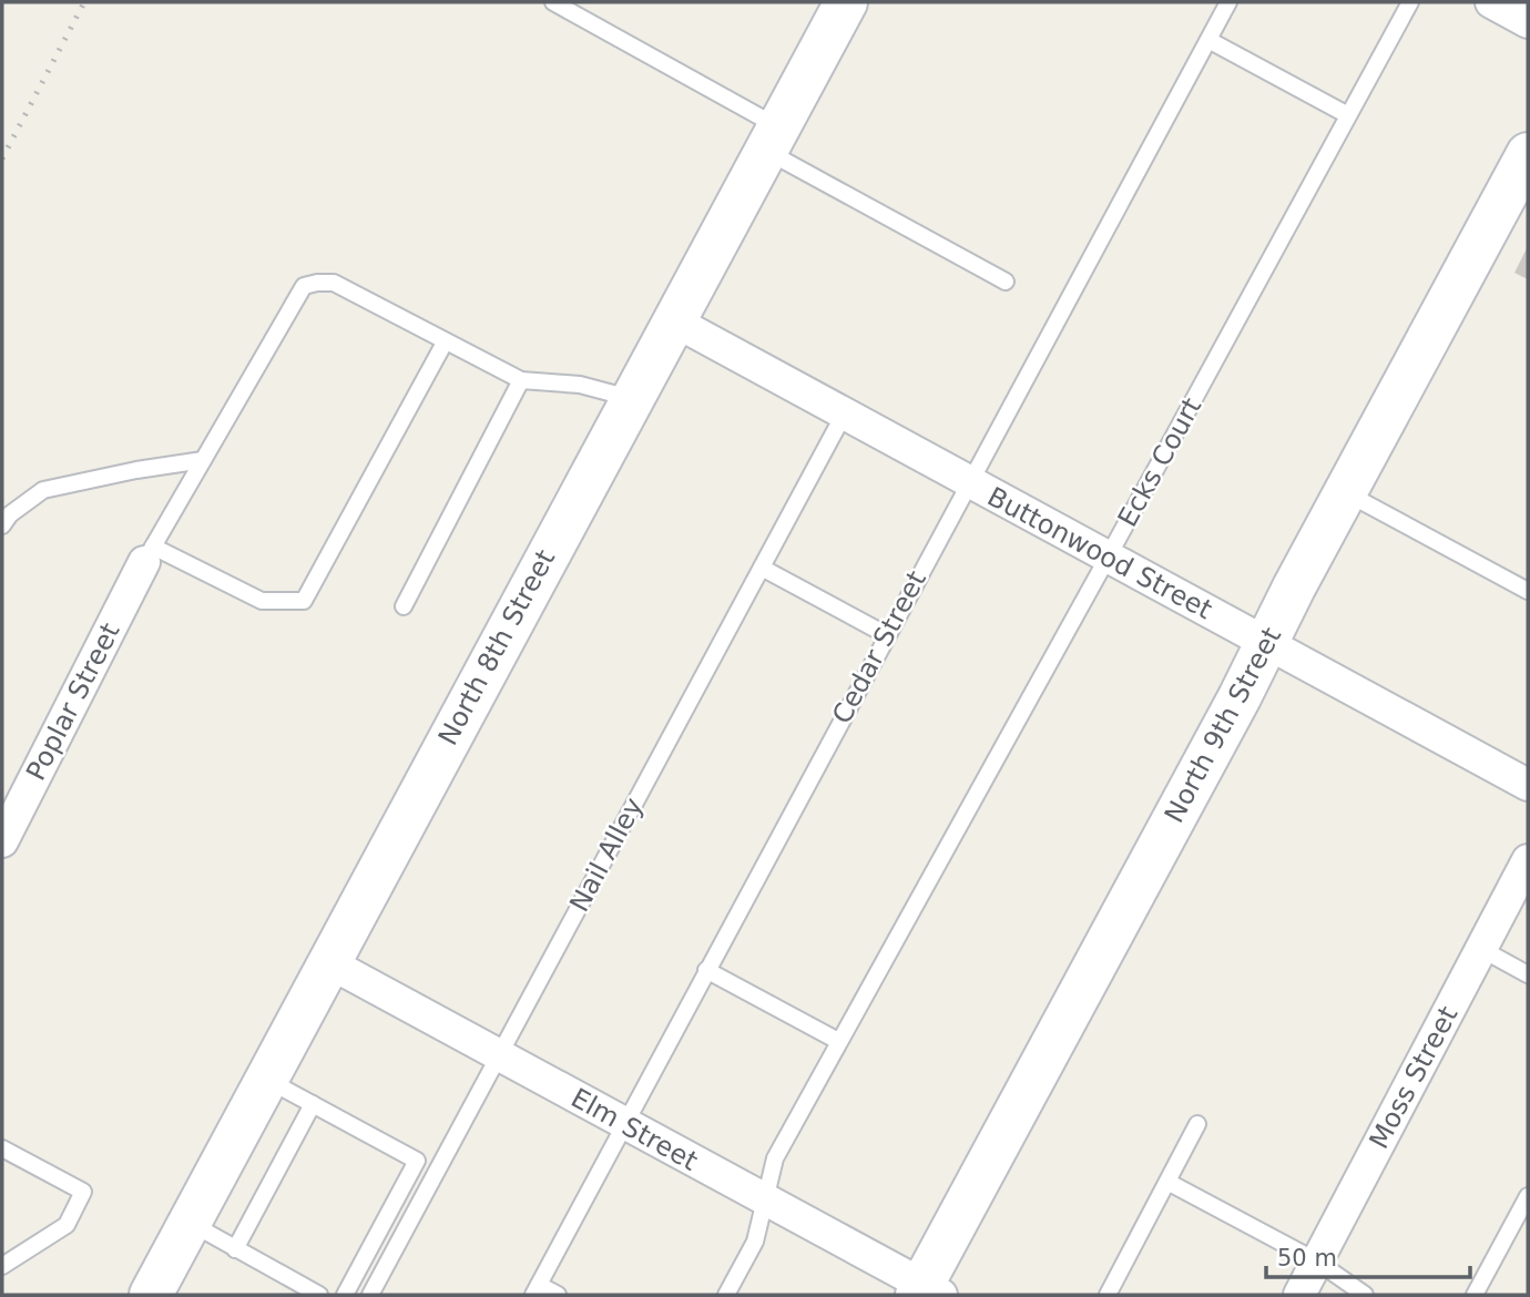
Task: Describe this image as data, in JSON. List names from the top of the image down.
{
  "streets": {
    "main road": ["North 8th Street", "North 9th Street"],
    "street": [
      "Buttonwood Street",
      "Poplar Street",
      "Moss Street",
      "Elm Street"
    ],
    "lane": ["Ecks Court", "Cedar Street", "Nail Alley"]
  },
  "crossings": [
    ["Ecks Court", "Buttonwood Street"],
    ["Ecks Court", "Elm Street"],
    ["Buttonwood Street", "North 8th Street"],
    ["Buttonwood Street", "Cedar Street"],
    ["Buttonwood Street", "North 9th Street"],
    ["Buttonwood Street", "Nail Alley"],
    ["North 8th Street", "Elm Street"],
    ["Cedar Street", "Elm Street"],
    ["North 9th Street", "Elm Street"],
    ["Nail Alley", "Elm Street"]
  ],
  "scale_bar": "50 m"
}
